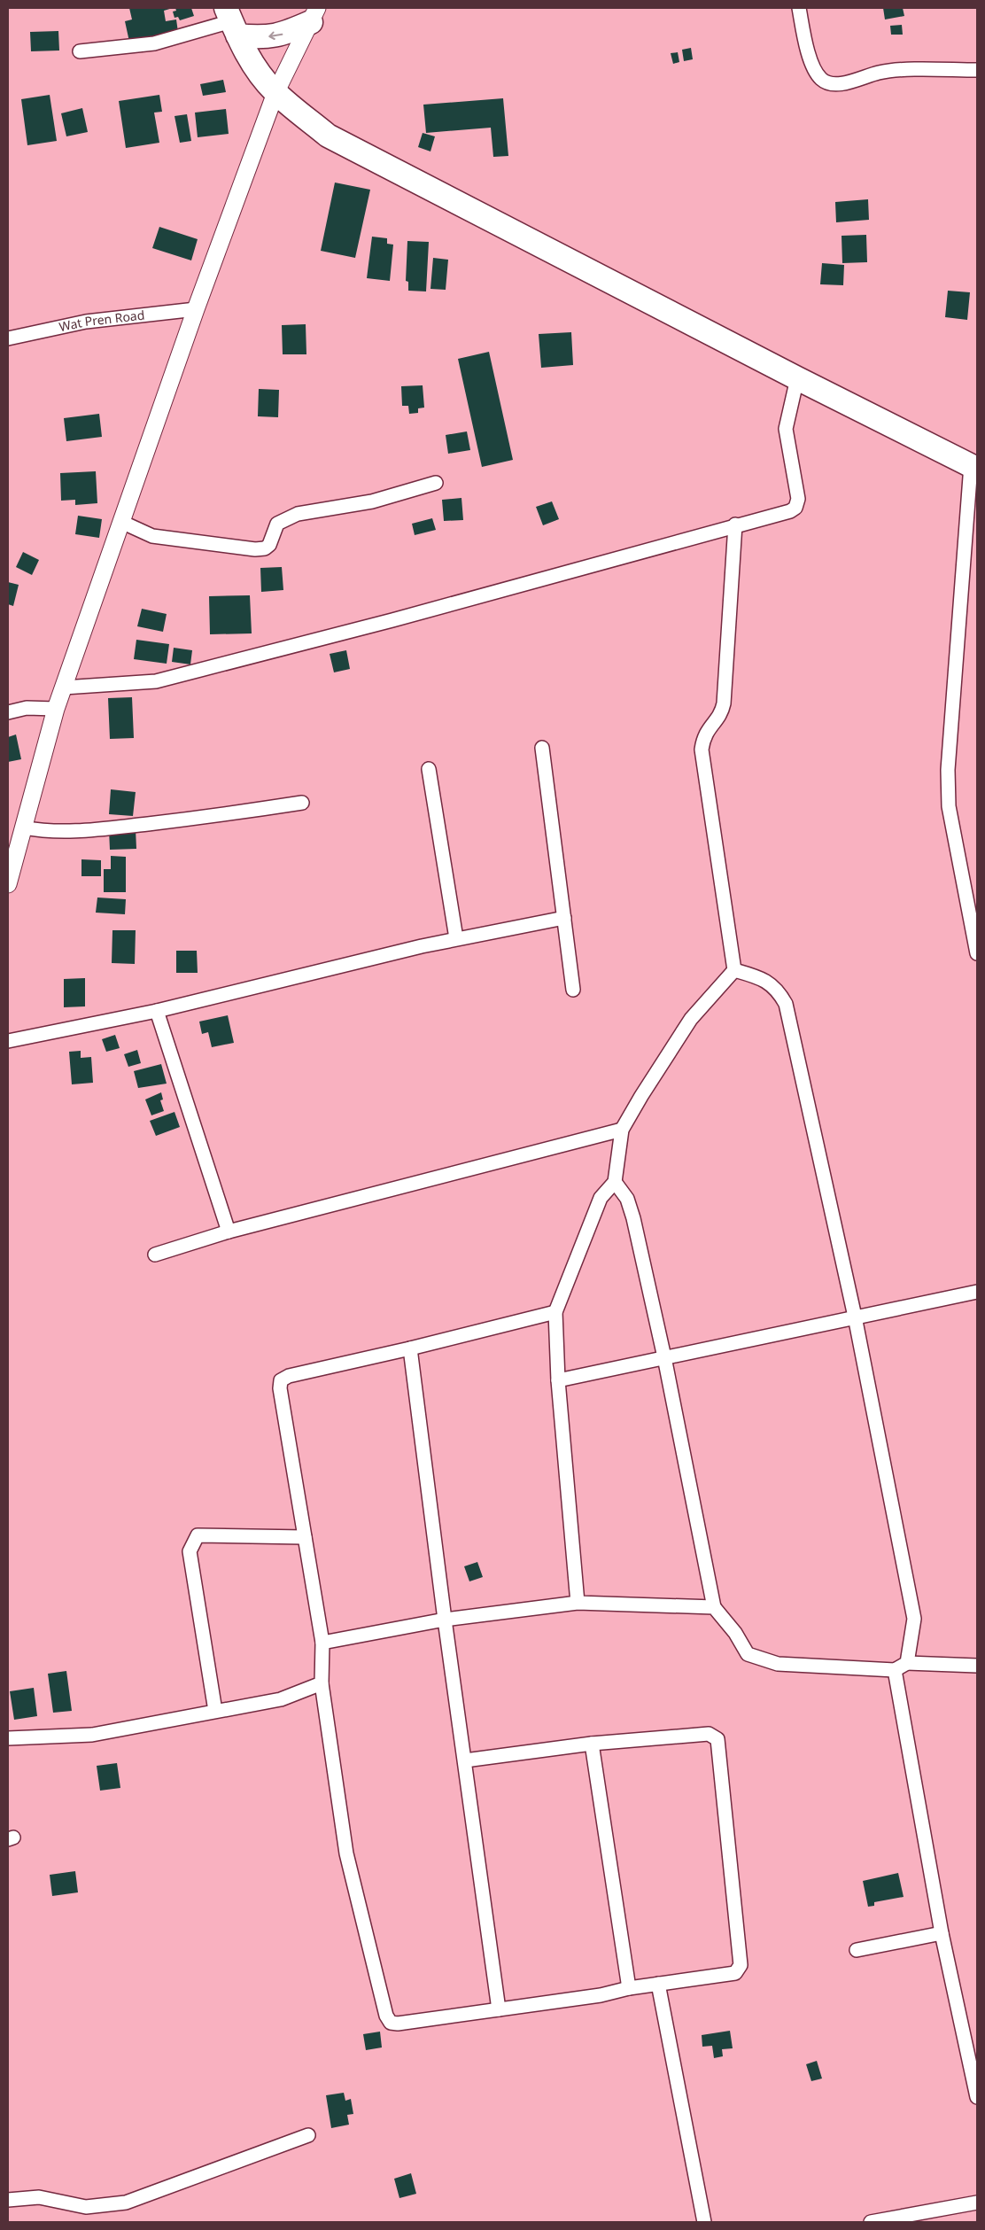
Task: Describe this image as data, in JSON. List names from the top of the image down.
{
  "streets": {
    "street": ["Wat Pren Road"]
  }
}
